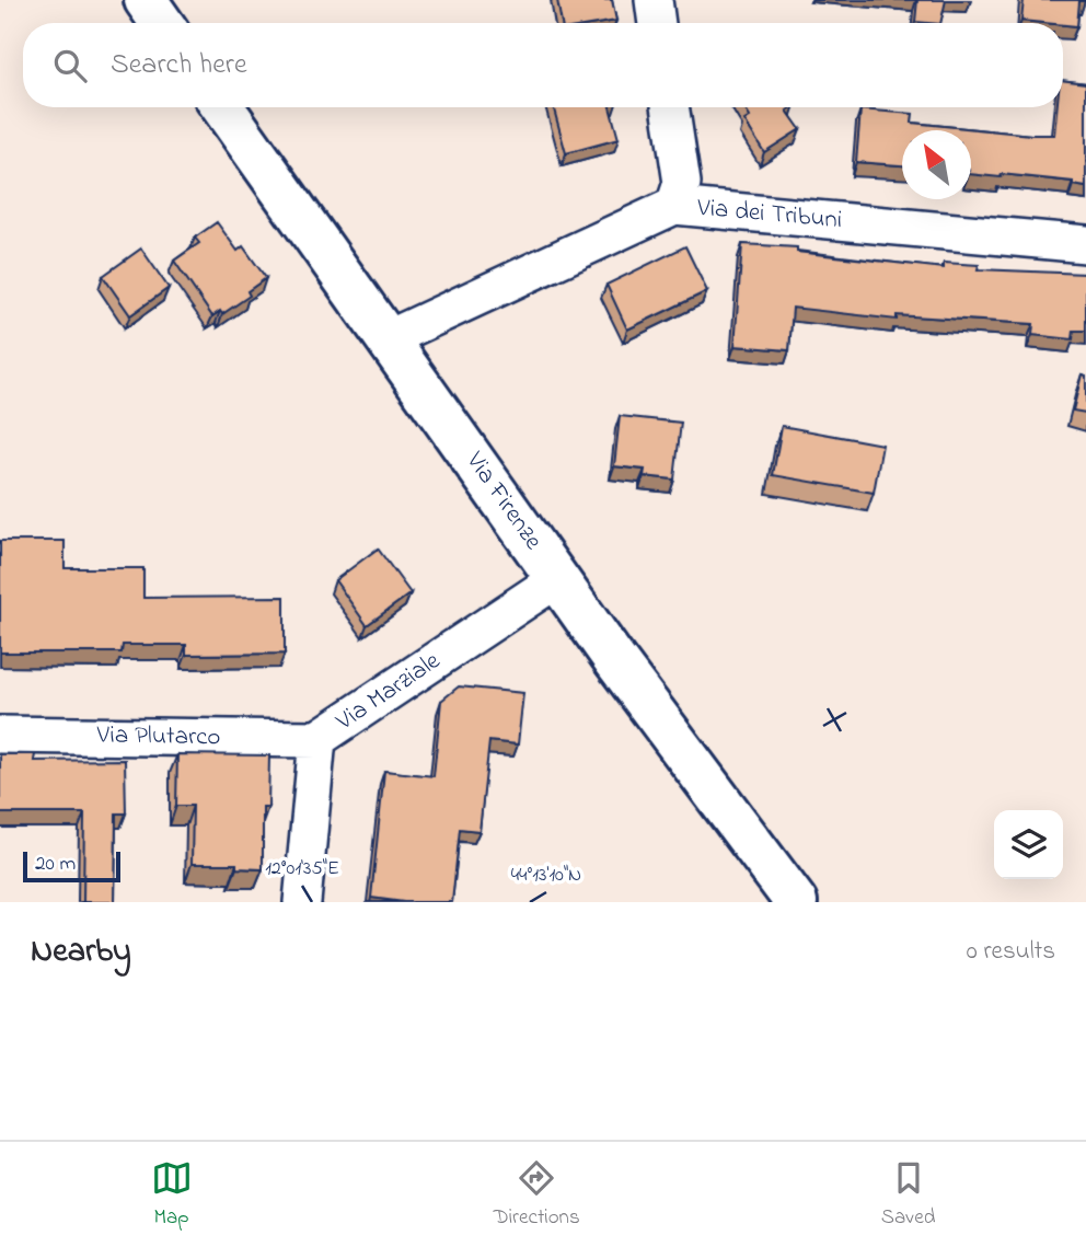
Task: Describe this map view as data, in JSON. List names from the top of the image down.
{
  "streets": {
    "main road": ["Via Firenze"],
    "street": ["Via dei Tribuni", "Via Marziale", "Via Plutarco"]
  },
  "crossings": [
    ["Via dei Tribuni", "Via Firenze"],
    ["Via Firenze", "Via Marziale"],
    ["Via Marziale", "Via Plutarco"]
  ],
  "scale_bar": "20 m",
  "north": "top left",
  "page": {
    "search": "Search here",
    "scale": "20 m",
    "heading": ["Nearby", "0 results"],
    "nav": ["Map", "Directions", "Saved"]
  },
  "coordinates": ["12°01'35\"E", "44°13'10\"N"]
}
